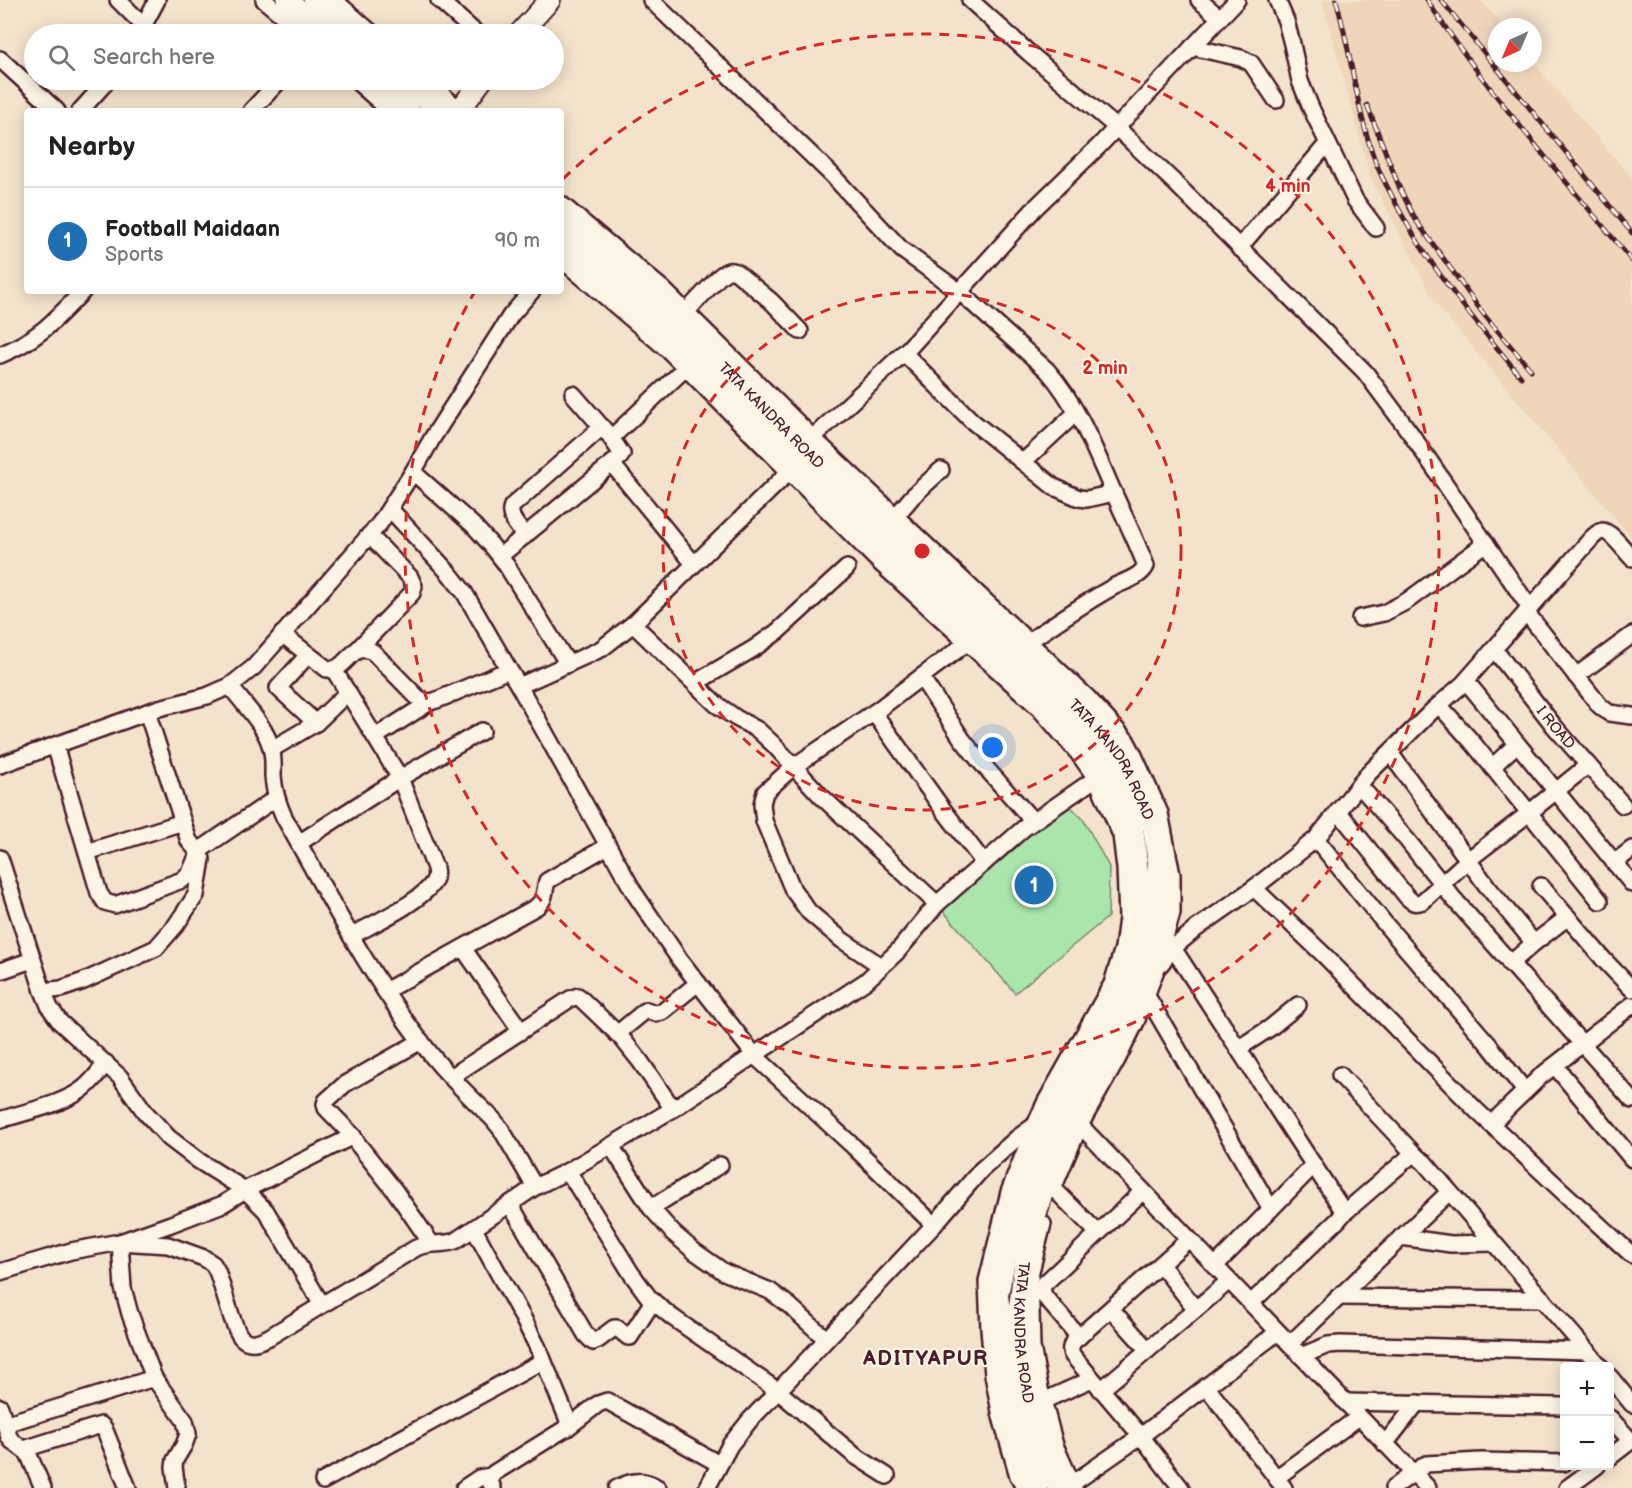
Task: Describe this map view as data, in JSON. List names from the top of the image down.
{
  "streets": {
    "main road": ["TATA KANDRA ROAD"],
    "street": ["I ROAD"]
  },
  "districts": ["ADITYAPUR"],
  "north": "bottom left",
  "page": {
    "search": "Search here",
    "heading": "Nearby",
    "list": [
      {
        "mark": "1",
        "name": "Football Maidaan",
        "note": "Sports",
        "value": "90 m"
      }
    ],
    "pins": "1",
    "map_buttons": ["+", "−"]
  },
  "rings": ["4 min", "2 min"]
}
